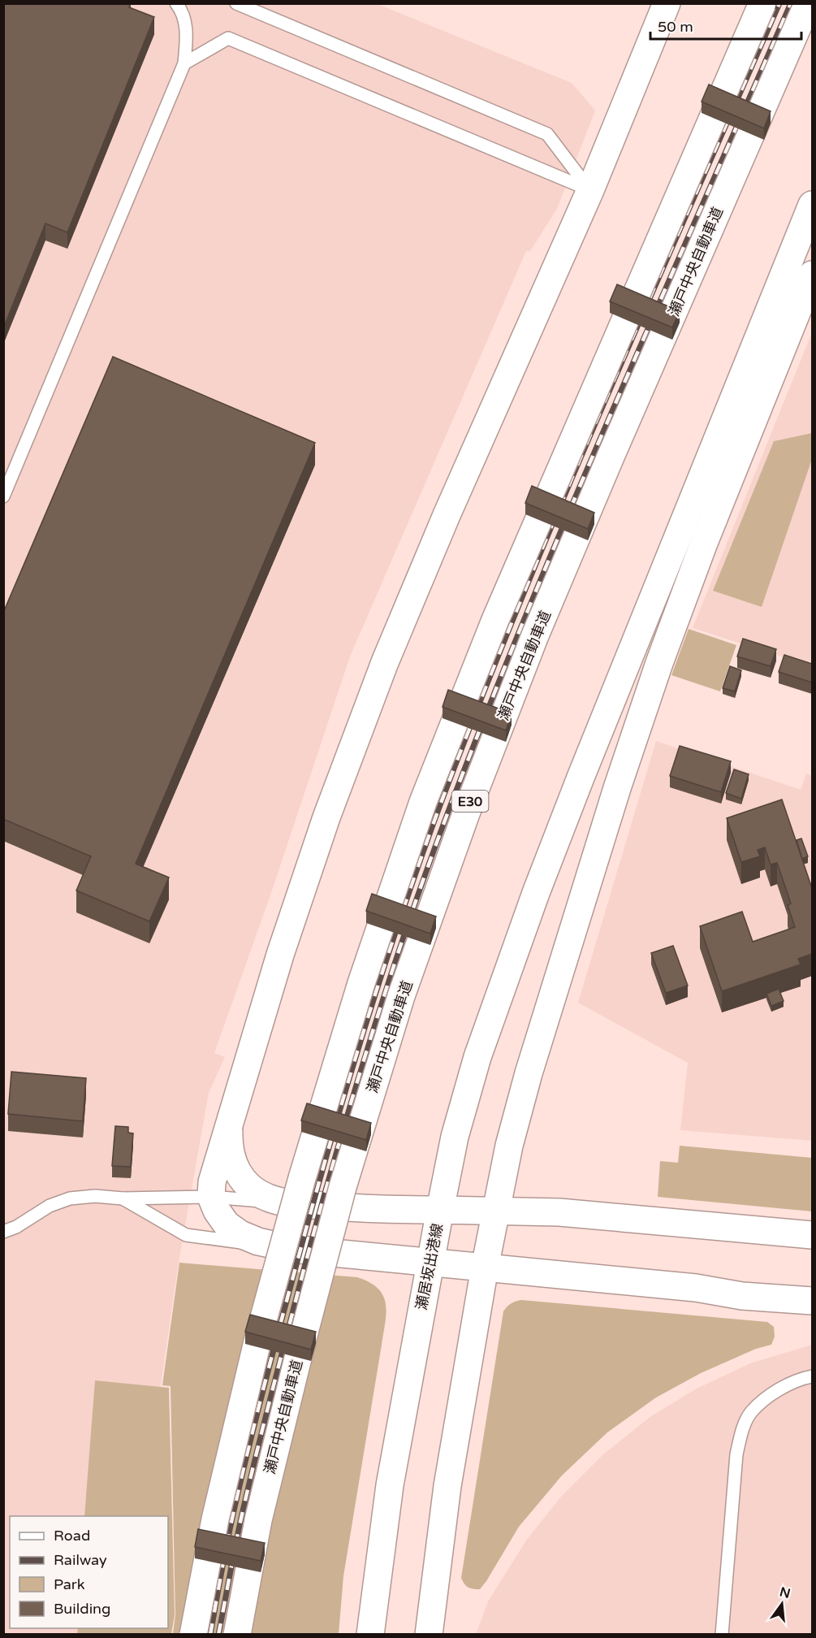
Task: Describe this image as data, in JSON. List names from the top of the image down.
{
  "streets": {
    "main road": ["瀬戸中央自動車道", "E30", "瀬居坂出港線"]
  },
  "legend": [
    "Road",
    "Railway",
    "Park",
    "Building"
  ],
  "scale_bar": "50 m",
  "north": "top"
}
